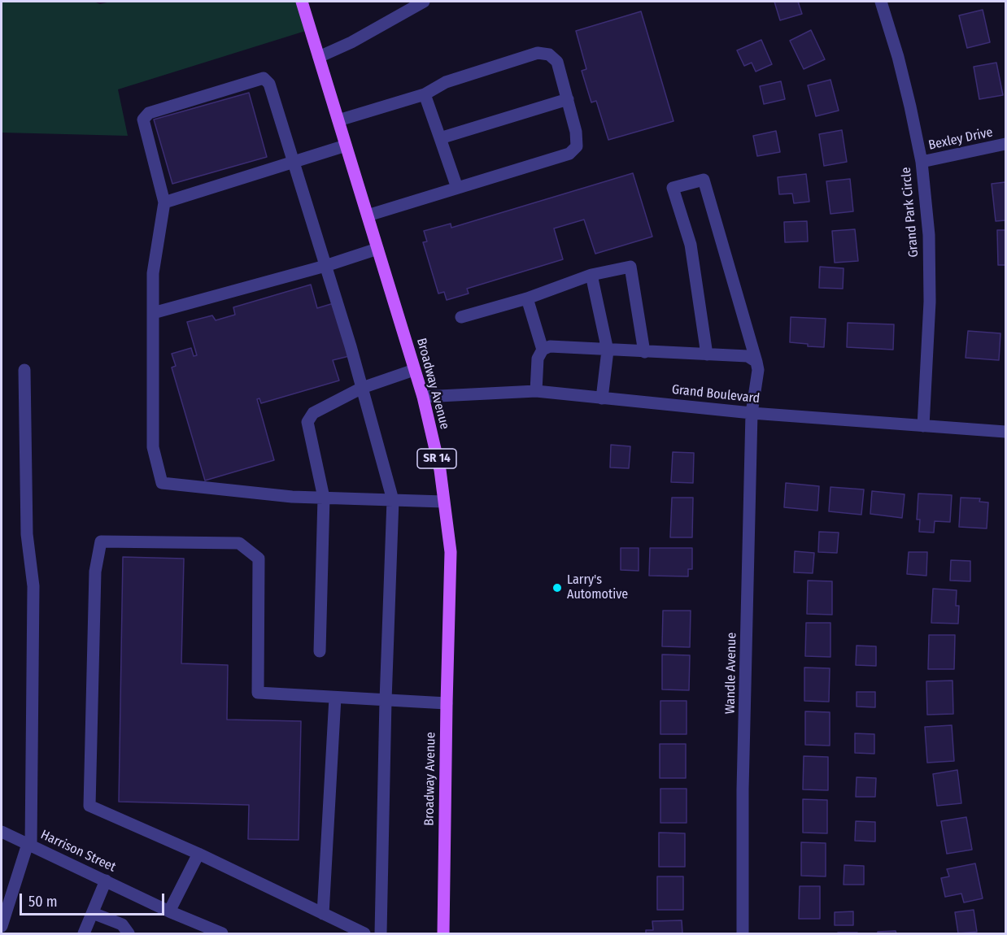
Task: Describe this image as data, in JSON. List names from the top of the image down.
{
  "streets": {
    "main road": ["Broadway Avenue", "SR 14"],
    "street": [
      "Bexley Drive",
      "Grand Park Circle",
      "Grand Boulevard",
      "Wandle Avenue",
      "Harrison Street"
    ]
  },
  "crossings": [
    ["Bexley Drive", "Grand Park Circle"],
    ["Grand Park Circle", "Grand Boulevard"],
    ["Broadway Avenue", "Grand Boulevard"],
    ["Grand Boulevard", "Wandle Avenue"]
  ],
  "places": ["Larry's Automotive"],
  "scale_bar": "50 m"
}
